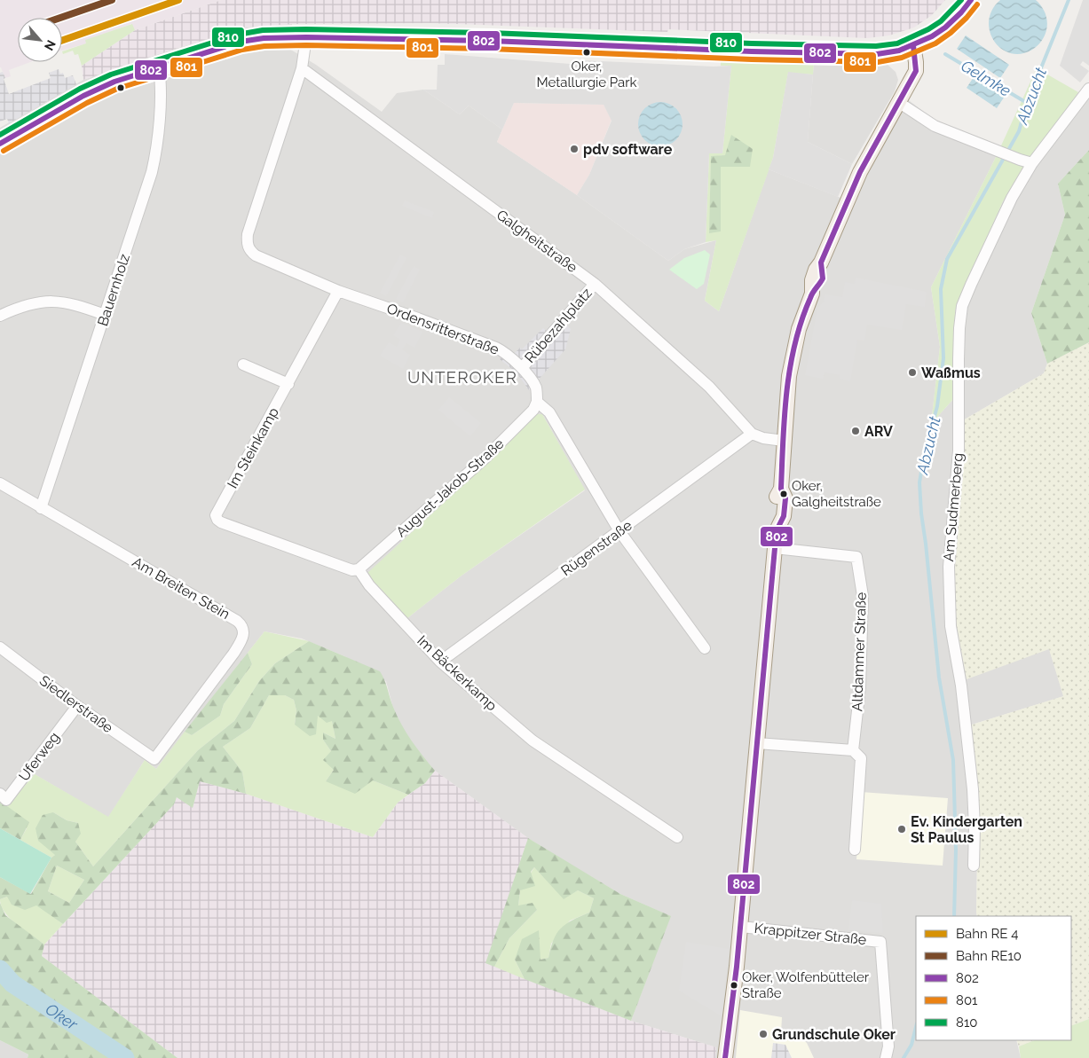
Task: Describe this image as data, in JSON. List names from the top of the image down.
{
  "streets": {
    "street": [
      "Galgheitstraße",
      "Bauernholz",
      "Rübezahlplatz",
      "Ordensritterstraße",
      "Im Steinkamp",
      "August-Jakob-Straße",
      "Am Sudmerberg",
      "Rügenstraße",
      "Am Breiten Stein",
      "Altdammer Straße",
      "Im Bäckerkamp",
      "Siedlerstraße",
      "Uferweg",
      "Krappitzer Straße"
    ]
  },
  "crossings": [
    ["Galgheitstraße", "Rübezahlplatz"],
    ["Galgheitstraße", "Ordensritterstraße"],
    ["Galgheitstraße", "Rügenstraße"],
    ["Bauernholz", "Am Breiten Stein"],
    ["Rübezahlplatz", "Ordensritterstraße"],
    ["Ordensritterstraße", "Im Steinkamp"],
    ["Ordensritterstraße", "August-Jakob-Straße"],
    ["Ordensritterstraße", "Rügenstraße"],
    ["Im Steinkamp", "August-Jakob-Straße"],
    ["Im Steinkamp", "Im Bäckerkamp"],
    ["August-Jakob-Straße", "Im Bäckerkamp"],
    ["Rügenstraße", "Im Bäckerkamp"],
    ["Am Breiten Stein", "Siedlerstraße"],
    ["Siedlerstraße", "Uferweg"]
  ],
  "districts": ["UNTEROKER"],
  "water": ["Gelmke", "Abzucht", "Oker"],
  "places": [
    "Oker, Metallurgie Park",
    "pdv software",
    "Waßmus",
    "ARV",
    "Oker, Galgheitstraße",
    "Ev. Kindergarten St Paulus",
    "Oker, Wolfenbütteler Straße",
    "Grundschule Oker"
  ],
  "lines": [
    "rail line RE10",
    "transit line 802",
    "transit line 810",
    "transit line 801"
  ],
  "legend": [
    "Bahn RE 4",
    "Bahn RE10",
    "802",
    "801",
    "810"
  ],
  "north": "bottom right"
}
